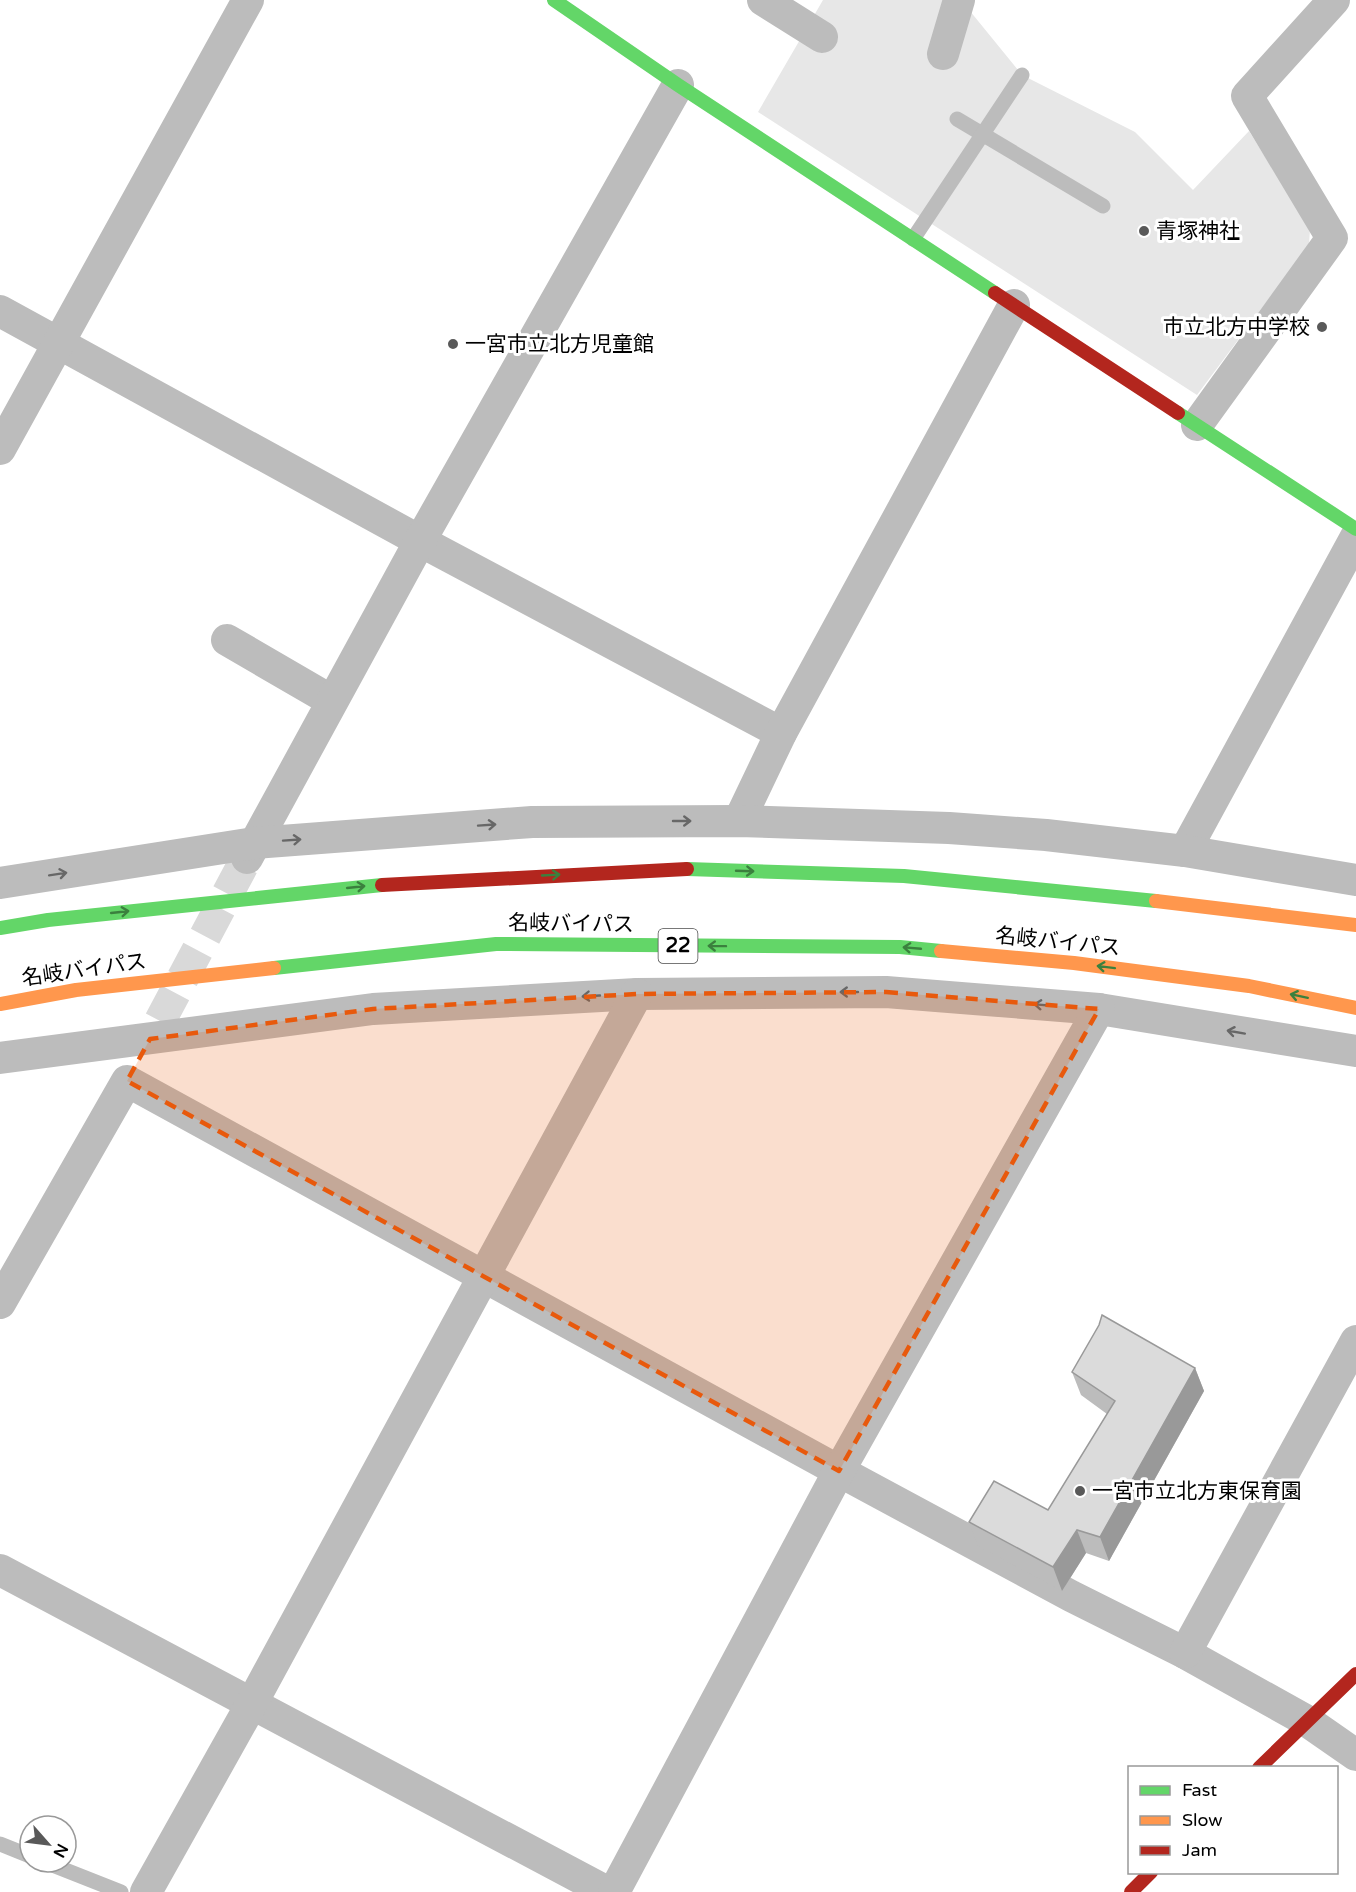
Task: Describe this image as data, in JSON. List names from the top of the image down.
{
  "streets": {
    "main road": ["名岐バイパス", "22"]
  },
  "places": [
    "青塚神社",
    "市立北方中学校",
    "一宮市立北方児童館",
    "一宮市立北方東保育園"
  ],
  "legend": ["Fast", "Slow", "Jam"],
  "north": "bottom right"
}
